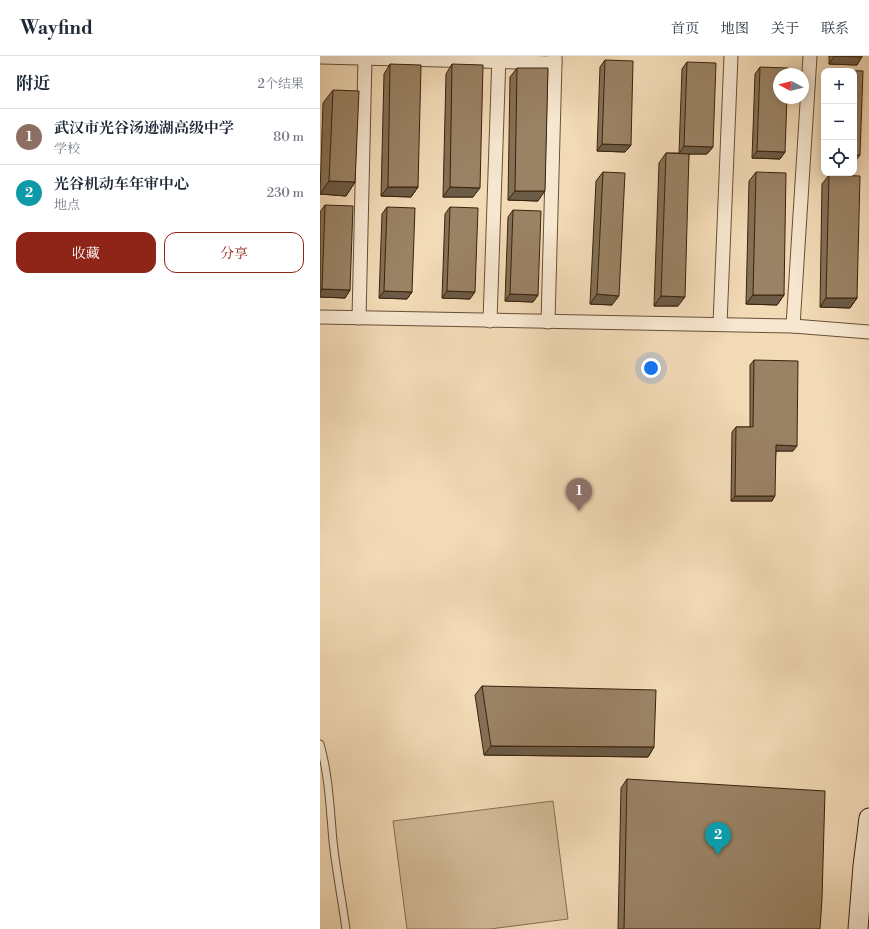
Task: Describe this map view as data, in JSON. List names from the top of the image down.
{
  "north": "left",
  "page": {
    "header": "Wayfind",
    "nav": [
      "首页",
      "地图",
      "关于",
      "联系"
    ],
    "heading": ["附近", "2个结果"],
    "map_buttons": ["+", "−"],
    "list": [
      {
        "mark": "1",
        "name": "武汉市光谷汤逊湖高级中学",
        "note": "学校",
        "value": "80 m"
      },
      {
        "mark": "2",
        "name": "光谷机动车年审中心",
        "note": "地点",
        "value": "230 m"
      }
    ],
    "buttons": ["收藏", "分享"],
    "pins": ["1", "2"]
  }
}
